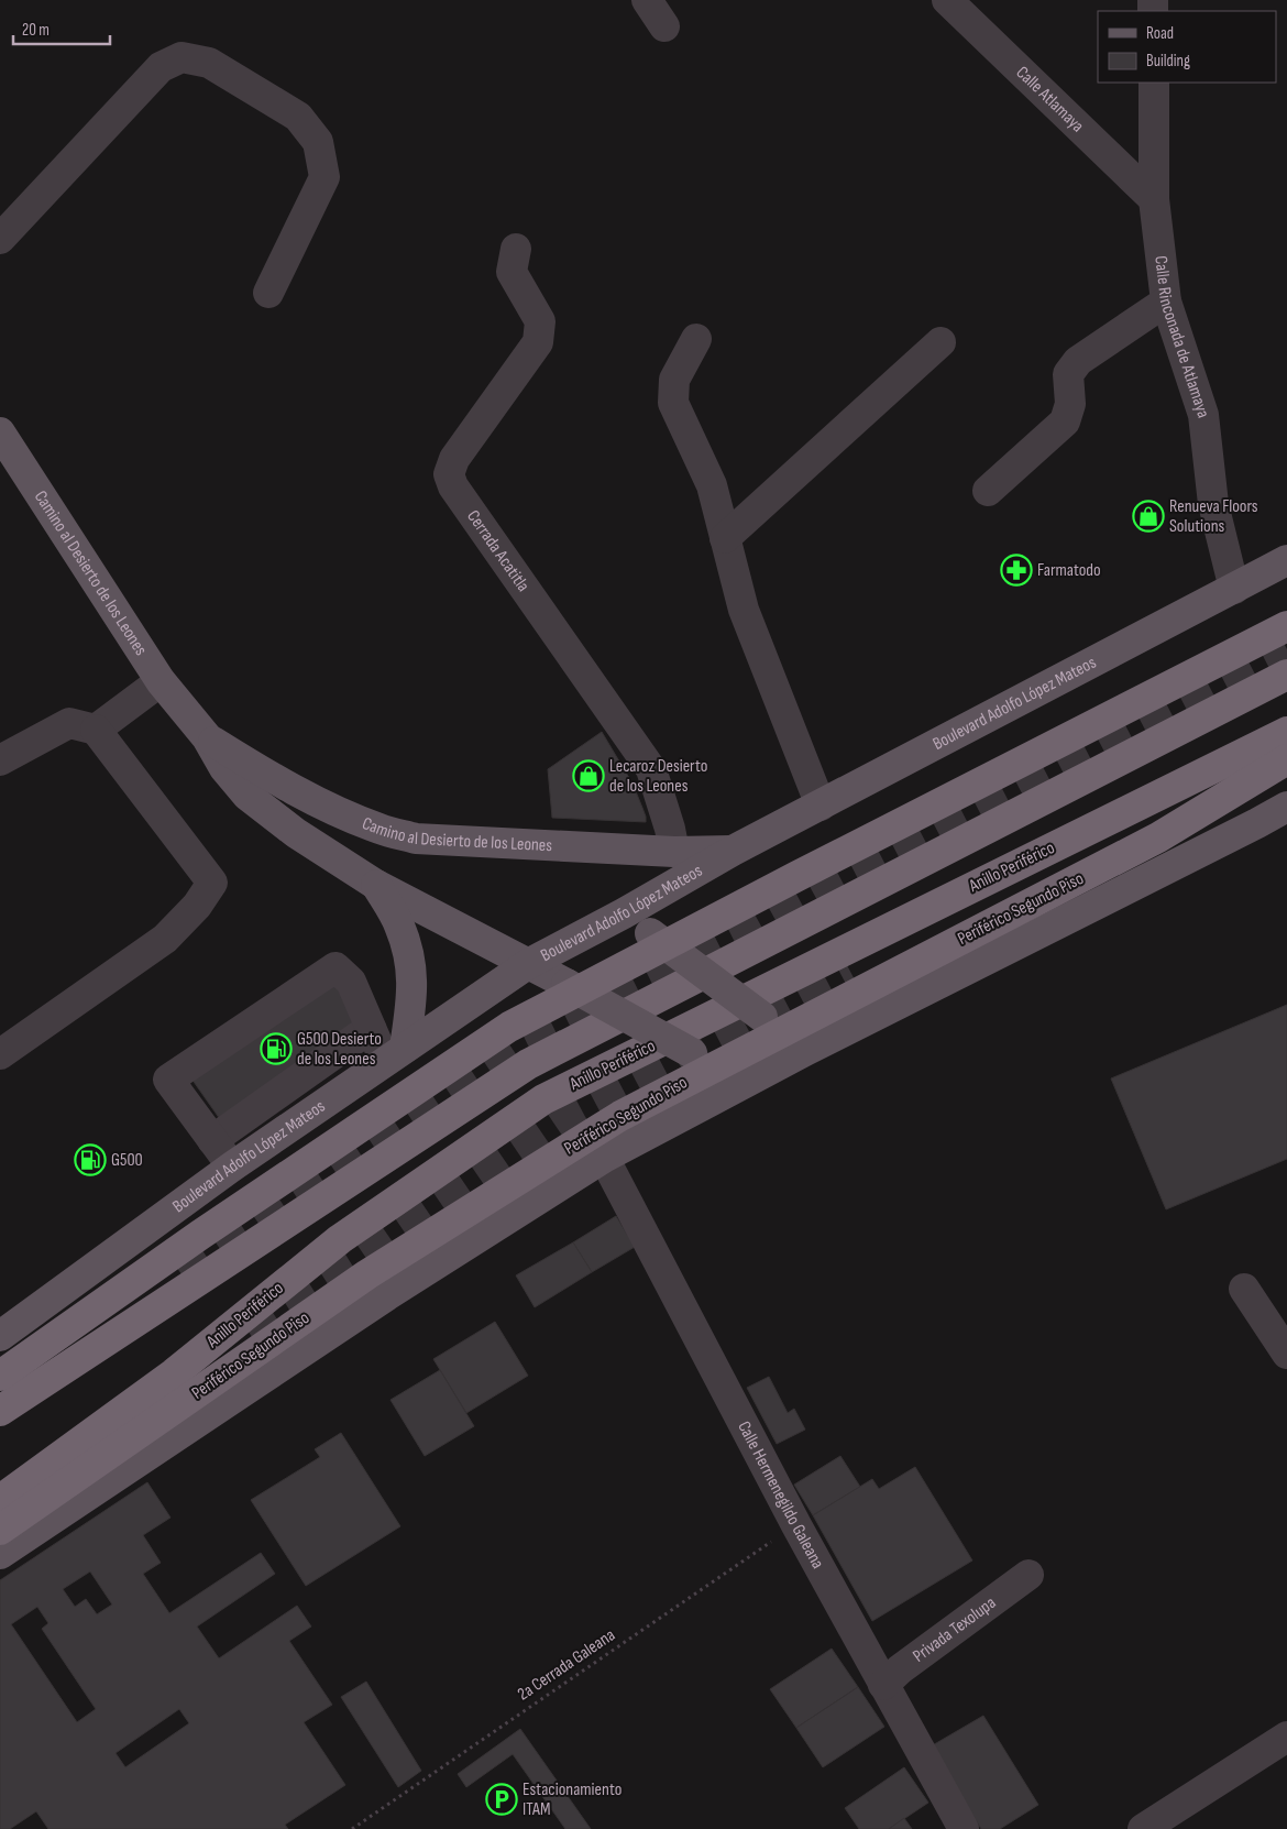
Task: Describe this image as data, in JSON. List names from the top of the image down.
{
  "streets": {
    "highway": ["Anillo Periférico", "Periférico Segundo Piso"],
    "main road": ["Camino al Desierto de los Leones", "Boulevard Adolfo López Mateos"],
    "street": [
      "Calle Atlamaya",
      "Calle Rinconada de Atlamaya",
      "Cerrada Acatitla",
      "Calle Hermenegildo Galeana",
      "Privada Texolupa"
    ],
    "path": ["2a Cerrada Galeana"]
  },
  "crossings": [
    ["Calle Atlamaya", "Calle Rinconada de Atlamaya"],
    ["Calle Rinconada de Atlamaya", "Boulevard Adolfo López Mateos"],
    ["Cerrada Acatitla", "Camino al Desierto de los Leones"],
    ["Camino al Desierto de los Leones", "Boulevard Adolfo López Mateos"],
    ["Calle Hermenegildo Galeana", "Privada Texolupa"],
    ["Calle Hermenegildo Galeana", "2a Cerrada Galeana"]
  ],
  "places": {
    "shop": ["Renueva Floors Solutions", "Lecaroz Desierto de los Leones"],
    "pharmacy": ["Farmatodo"],
    "fuel station": ["G500 Desierto de los Leones", "G500"],
    "parking": ["Estacionamiento ITAM"]
  },
  "legend": ["Road", "Building"],
  "scale_bar": "20 m"
}
